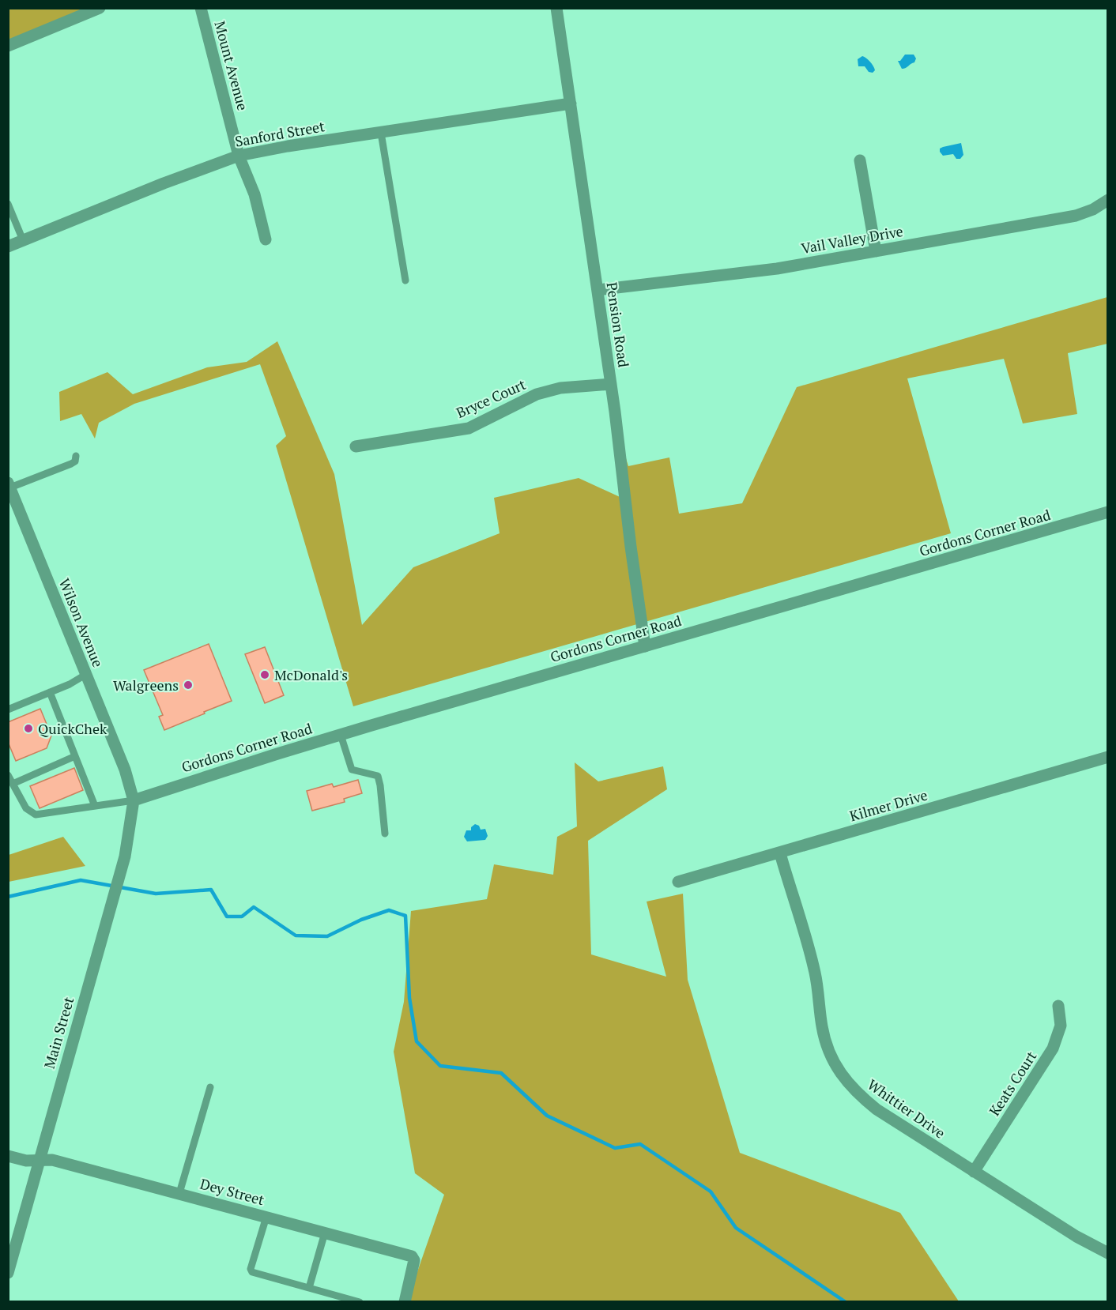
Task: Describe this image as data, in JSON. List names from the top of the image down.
{
  "streets": {
    "street": [
      "Mount Avenue",
      "Sanford Street",
      "Vail Valley Drive",
      "Pension Road",
      "Bryce Court",
      "Gordons Corner Road",
      "Wilson Avenue",
      "Kilmer Drive",
      "Main Street",
      "Keats Court",
      "Whittier Drive",
      "Dey Street"
    ]
  },
  "crossings": [
    ["Mount Avenue", "Sanford Street"],
    ["Sanford Street", "Pension Road"],
    ["Vail Valley Drive", "Pension Road"],
    ["Pension Road", "Bryce Court"],
    ["Pension Road", "Gordons Corner Road"],
    ["Gordons Corner Road", "Wilson Avenue"],
    ["Gordons Corner Road", "Main Street"],
    ["Wilson Avenue", "Main Street"],
    ["Kilmer Drive", "Whittier Drive"],
    ["Main Street", "Dey Street"],
    ["Keats Court", "Whittier Drive"]
  ],
  "places": ["McDonald's", "Walgreens", "QuickChek"]
}
